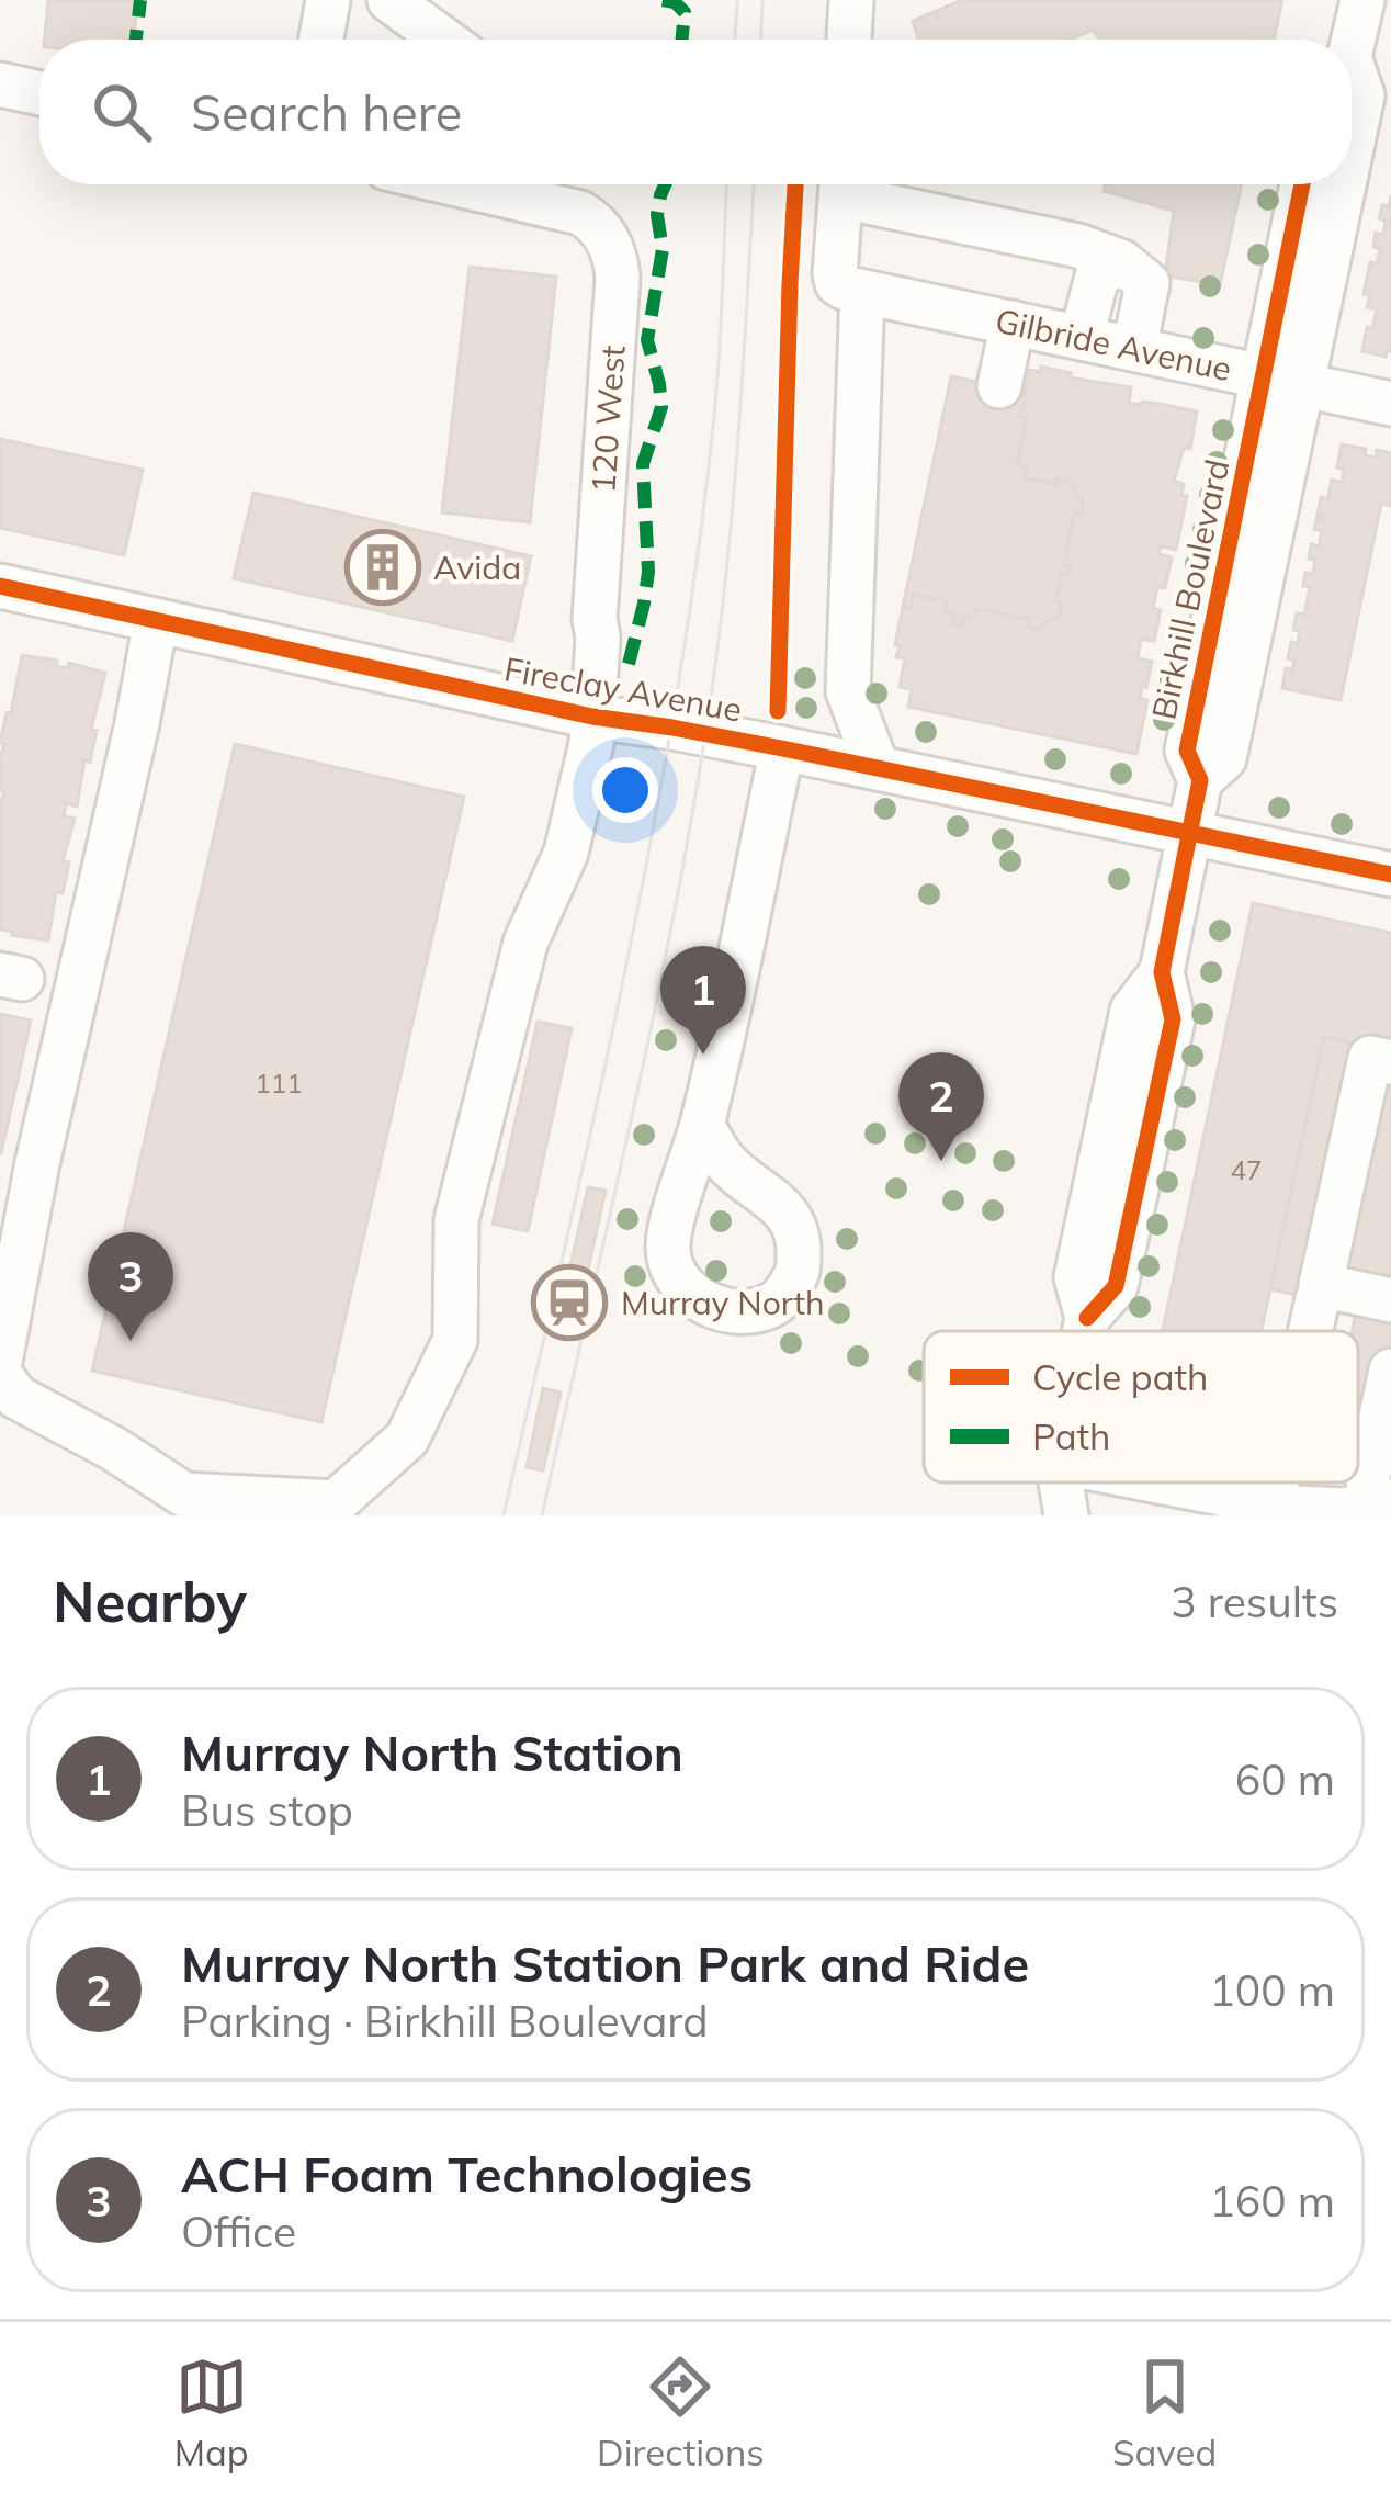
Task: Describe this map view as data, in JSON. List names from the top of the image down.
{
  "streets": {
    "street": [
      "Gilbride Avenue",
      "120 West",
      "Birkhill Boulevard",
      "Fireclay Avenue"
    ]
  },
  "crossings": [
    ["Gilbride Avenue", "Birkhill Boulevard"],
    ["120 West", "Fireclay Avenue"],
    ["Birkhill Boulevard", "Fireclay Avenue"]
  ],
  "places": {
    "building": ["Avida"],
    "station": ["Murray North"]
  },
  "house_numbers": ["111", "47"],
  "legend": ["Cycle path", "Path"],
  "page": {
    "search": "Search here",
    "pins": ["1", "2", "3"],
    "heading": ["Nearby", "3 results"],
    "list": [
      {
        "mark": "1",
        "name": "Murray North Station",
        "note": "Bus stop",
        "value": "60 m"
      },
      {
        "mark": "2",
        "name": "Murray North Station Park and Ride",
        "note": "Parking · Birkhill Boulevard",
        "value": "100 m"
      },
      {
        "mark": "3",
        "name": "ACH Foam Technologies",
        "note": "Office",
        "value": "160 m"
      }
    ],
    "nav": ["Map", "Directions", "Saved"]
  }
}
